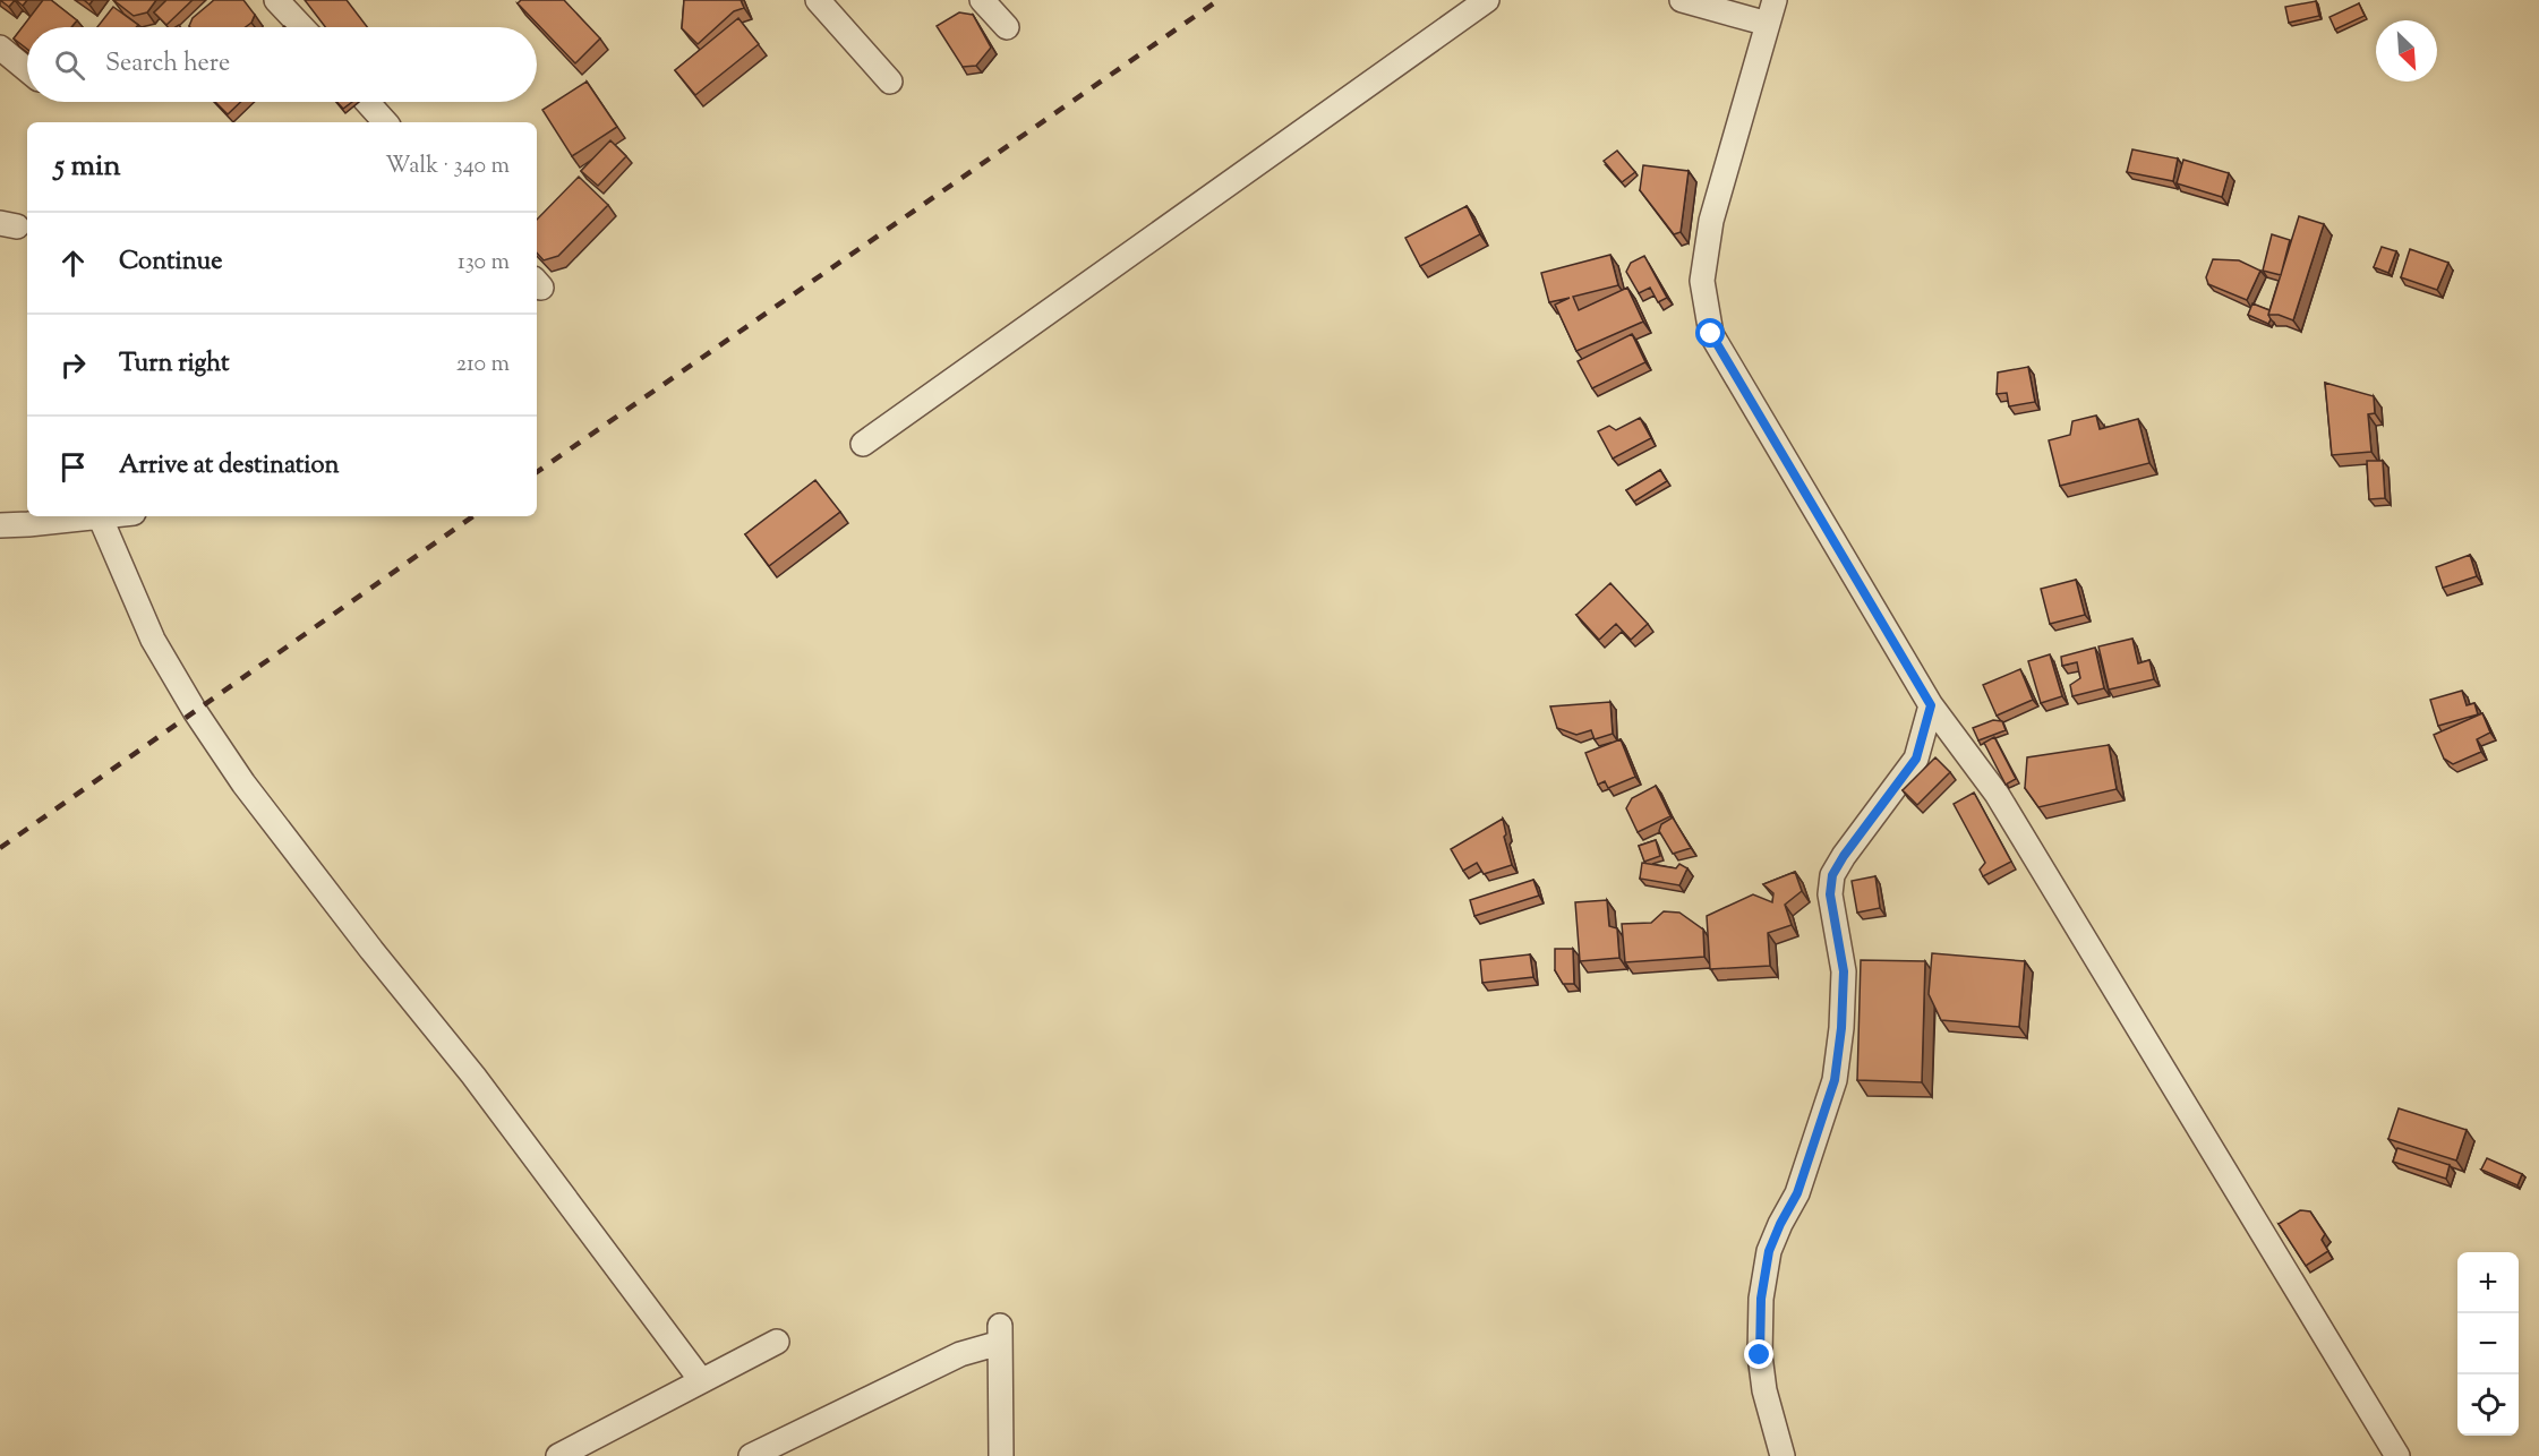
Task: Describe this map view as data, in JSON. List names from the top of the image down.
{
  "north": "bottom right",
  "page": {
    "search": "Search here",
    "heading": ["5 min", "Walk · 340 m"],
    "list": [
      ["Continue", "130 m"],
      ["Turn right", "210 m"],
      "Arrive at destination"
    ],
    "map_buttons": ["+", "−"]
  }
}
